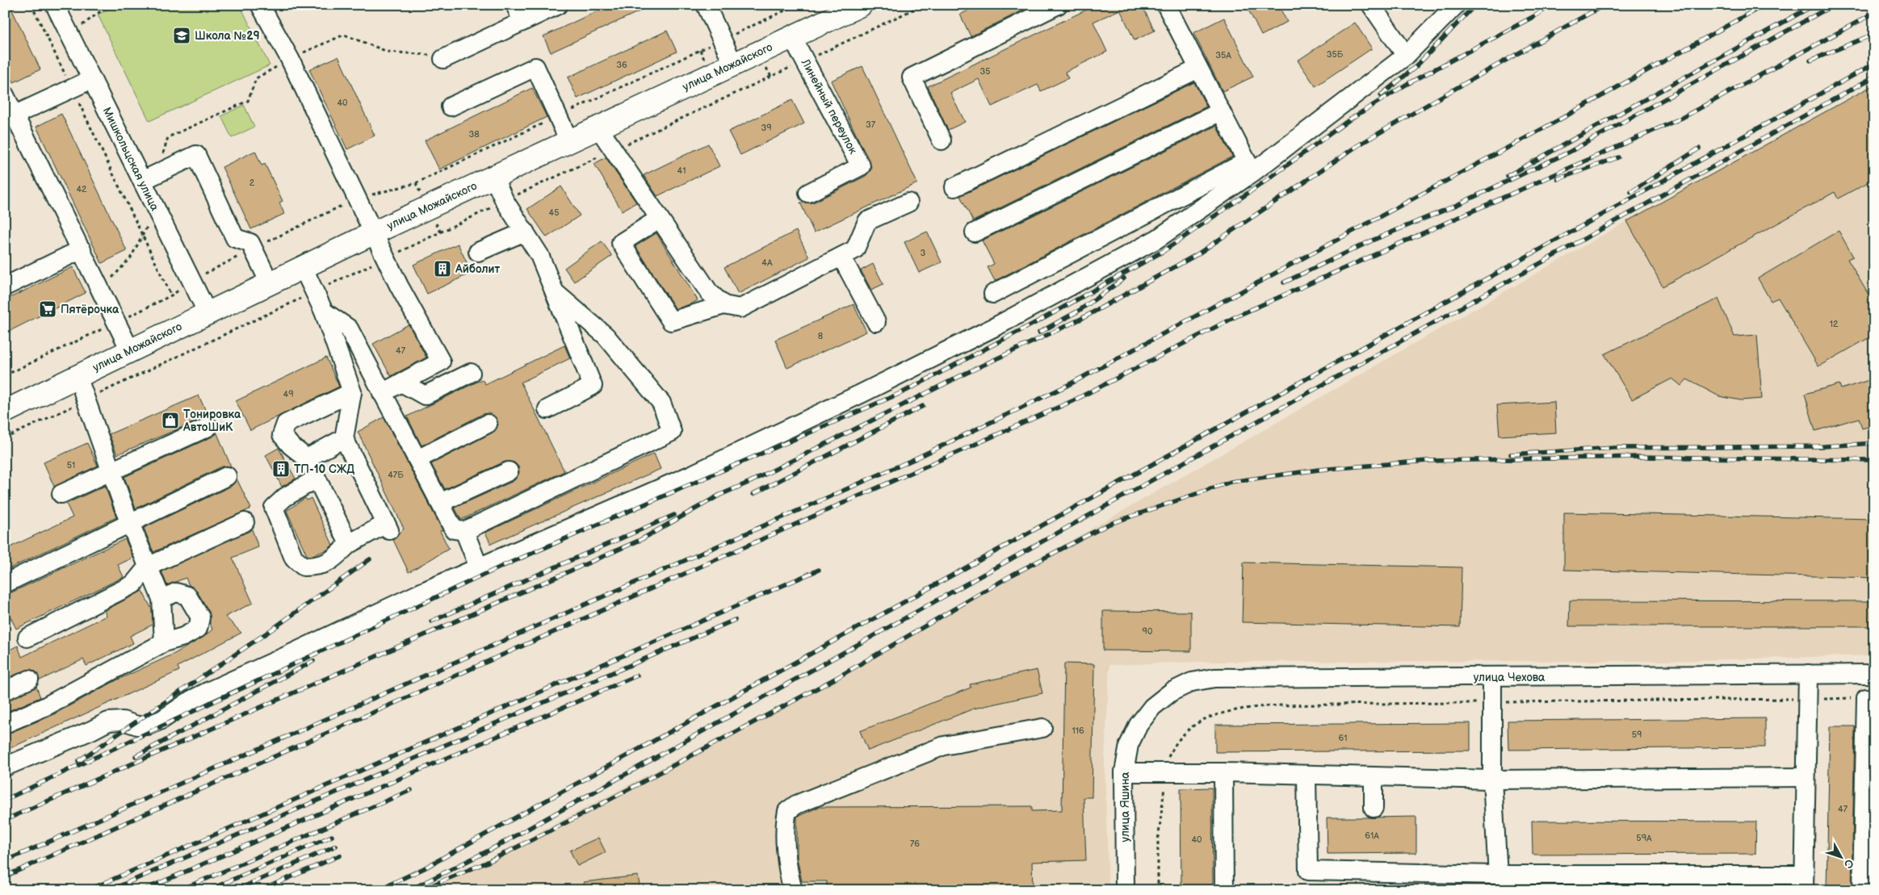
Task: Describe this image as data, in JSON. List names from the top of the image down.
{
  "streets": {
    "main road": ["улица Можайского"],
    "street": [
      "Линейный переулок",
      "Мишкольцская улица",
      "улица Чехова",
      "улица Яшина"
    ]
  },
  "crossings": [
    ["улица Можайского", "Линейный переулок"],
    ["улица Можайского", "Мишкольцская улица"],
    ["улица Чехова", "улица Яшина"]
  ],
  "places": {
    "school or university": ["Школа №29"],
    "building": ["Айболит", "ТП-10 СЖД"],
    "supermarket": ["Пятёрочка"],
    "shop": ["Тонировка АвтоШиК"]
  },
  "house_numbers": [
    "35Б",
    "35А",
    "36",
    "35",
    "40",
    "37",
    "39",
    "38",
    "41",
    "2",
    "42",
    "45",
    "3",
    "4А",
    "12",
    "8",
    "47",
    "49",
    "51",
    "47Б",
    "90",
    "116",
    "59",
    "61",
    "47",
    "61А",
    "59А",
    "40",
    "76"
  ],
  "north": "bottom right"
}
